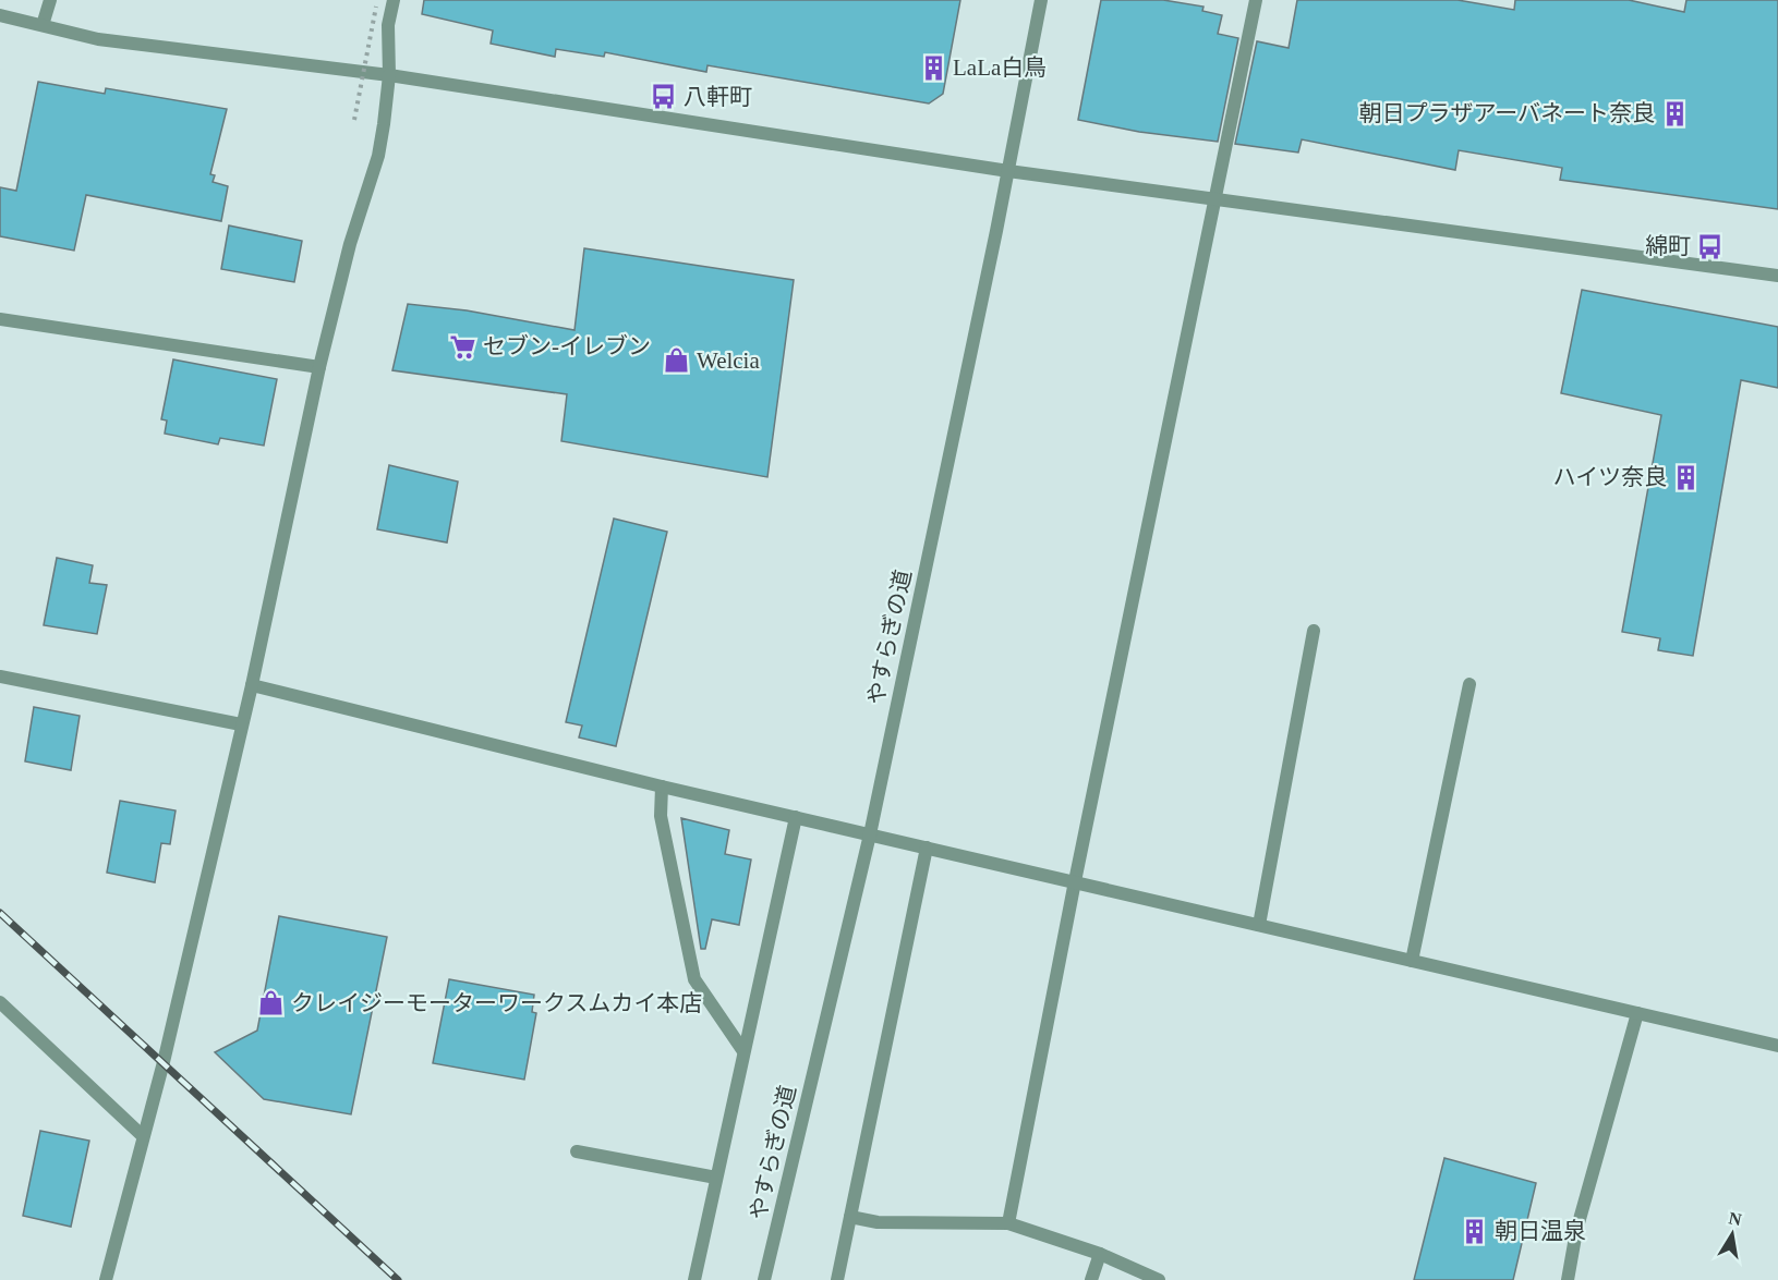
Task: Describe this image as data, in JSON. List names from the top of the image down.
{
  "streets": {
    "street": ["やすらぎの道"]
  },
  "places": {
    "building": [
      "LaLa白鳥",
      "朝日プラザアーバネート奈良",
      "ハイツ奈良",
      "朝日温泉"
    ],
    "bus stop": ["八軒町", "綿町"],
    "supermarket": ["セブン-イレブン"],
    "shop": ["Welcia", "クレイジーモーターワークスムカイ本店"]
  },
  "north": "top"
}
